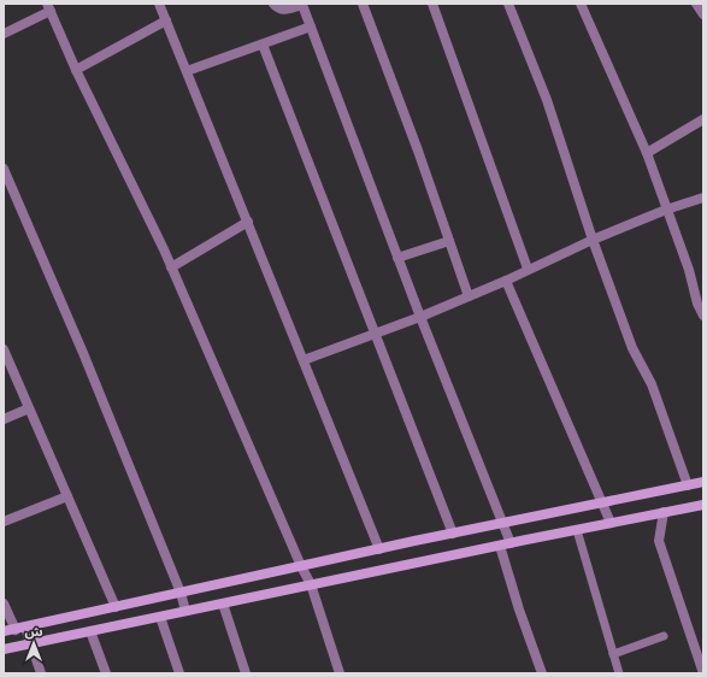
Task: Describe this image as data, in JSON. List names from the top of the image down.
{
  "north": "top"
}
